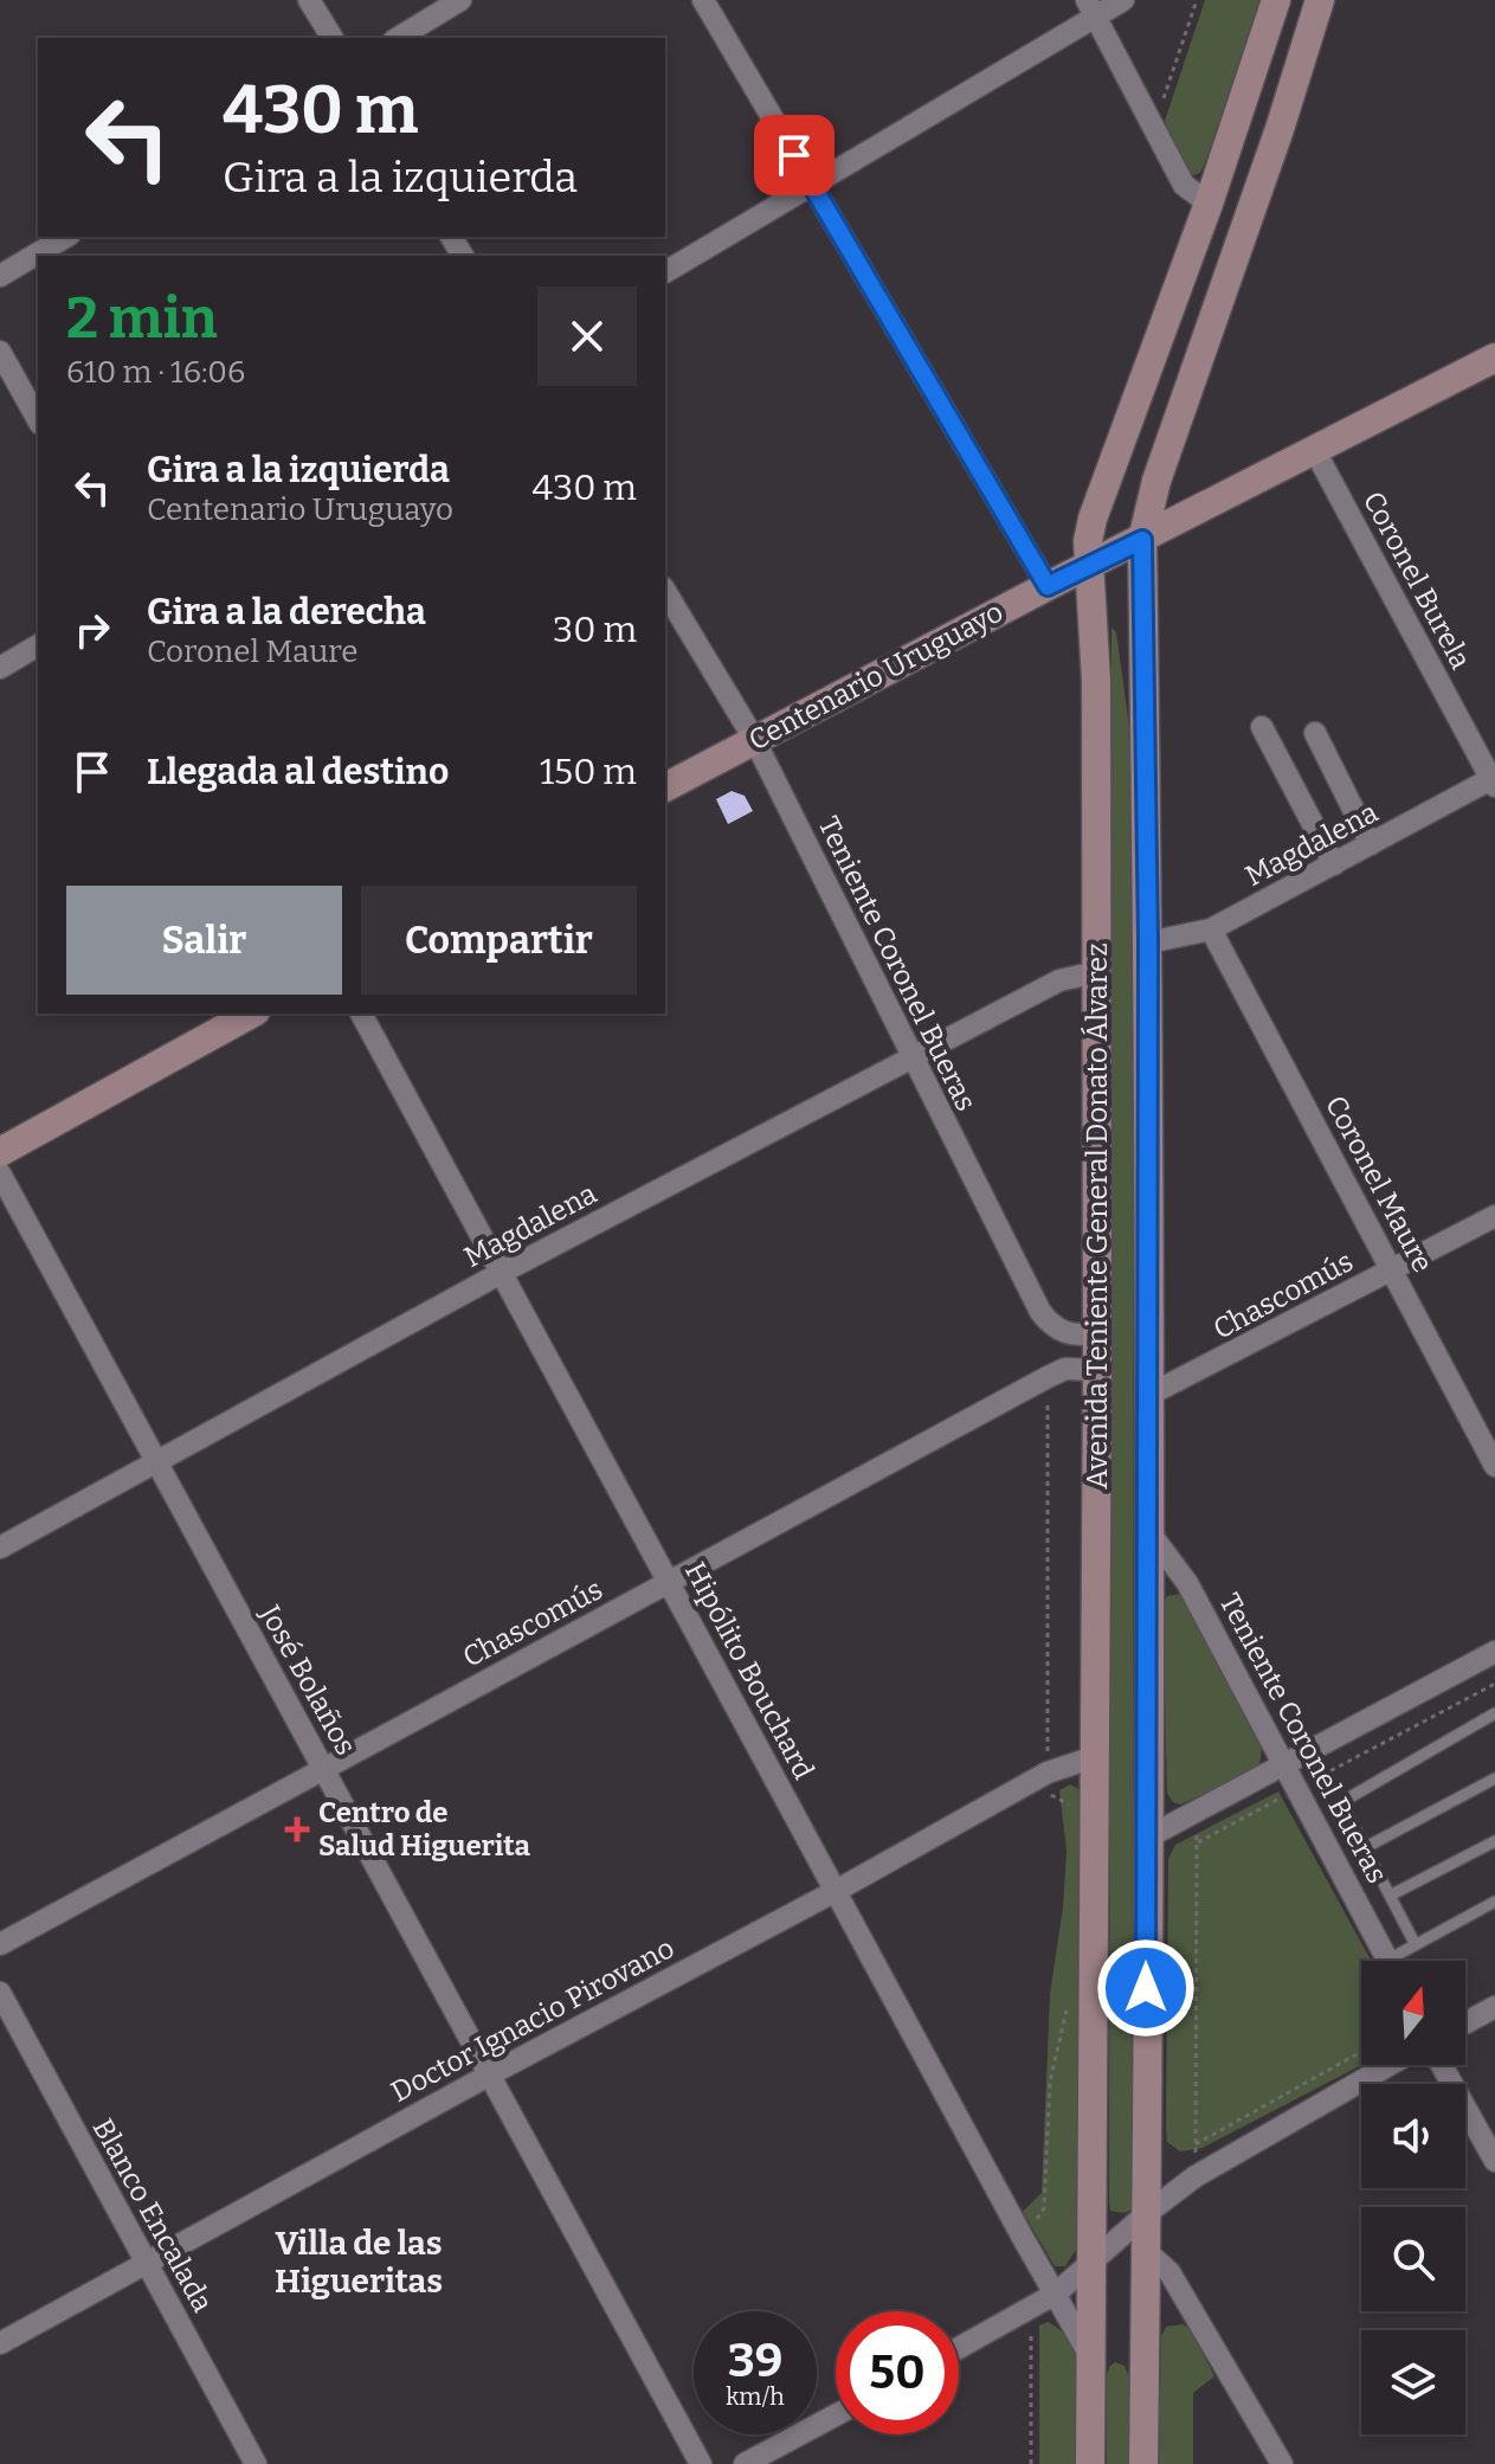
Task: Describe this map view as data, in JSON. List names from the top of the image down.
{
  "streets": {
    "main road": ["Centenario Uruguayo", "Avenida Teniente General Donato Álvarez"],
    "street": [
      "Coronel Burela",
      "Magdalena",
      "Teniente Coronel Bueras",
      "Coronel Maure",
      "Chascomús",
      "Hipólito Bouchard",
      "José Bolaños",
      "Doctor Ignacio Pirovano",
      "Blanco Encalada"
    ]
  },
  "crossings": [
    ["Coronel Burela", "Centenario Uruguayo"],
    ["Coronel Burela", "Magdalena"],
    ["Centenario Uruguayo", "Teniente Coronel Bueras"],
    ["Centenario Uruguayo", "Avenida Teniente General Donato Álvarez"],
    ["Magdalena", "Teniente Coronel Bueras"],
    ["Magdalena", "Coronel Maure"],
    ["Magdalena", "Avenida Teniente General Donato Álvarez"],
    ["Magdalena", "Hipólito Bouchard"],
    ["Magdalena", "José Bolaños"],
    ["Teniente Coronel Bueras", "Avenida Teniente General Donato Álvarez"],
    ["Coronel Maure", "Chascomús"],
    ["Avenida Teniente General Donato Álvarez", "Chascomús"],
    ["Avenida Teniente General Donato Álvarez", "Hipólito Bouchard"],
    ["Avenida Teniente General Donato Álvarez", "Doctor Ignacio Pirovano"],
    ["Chascomús", "Hipólito Bouchard"],
    ["Chascomús", "José Bolaños"],
    ["Hipólito Bouchard", "Doctor Ignacio Pirovano"],
    ["José Bolaños", "Doctor Ignacio Pirovano"],
    ["Doctor Ignacio Pirovano", "Blanco Encalada"]
  ],
  "districts": ["Villa de las Higueritas"],
  "places": {
    "health": ["Centro de Salud Higuerita"]
  },
  "north": "top",
  "page": {
    "turn": ["430 m", "Gira a la izquierda"],
    "heading": ["2 min", "610 m · 16:06"],
    "list": [
      {
        "name": "Gira a la izquierda",
        "note": "Centenario Uruguayo",
        "value": "430 m"
      },
      {
        "name": "Gira a la derecha",
        "note": "Coronel Maure",
        "value": "30 m"
      },
      {
        "name": "Llegada al destino",
        "value": "150 m"
      }
    ],
    "buttons": ["Salir", "Compartir"],
    "speed": "39 km/h",
    "limit": "50"
  }
}
